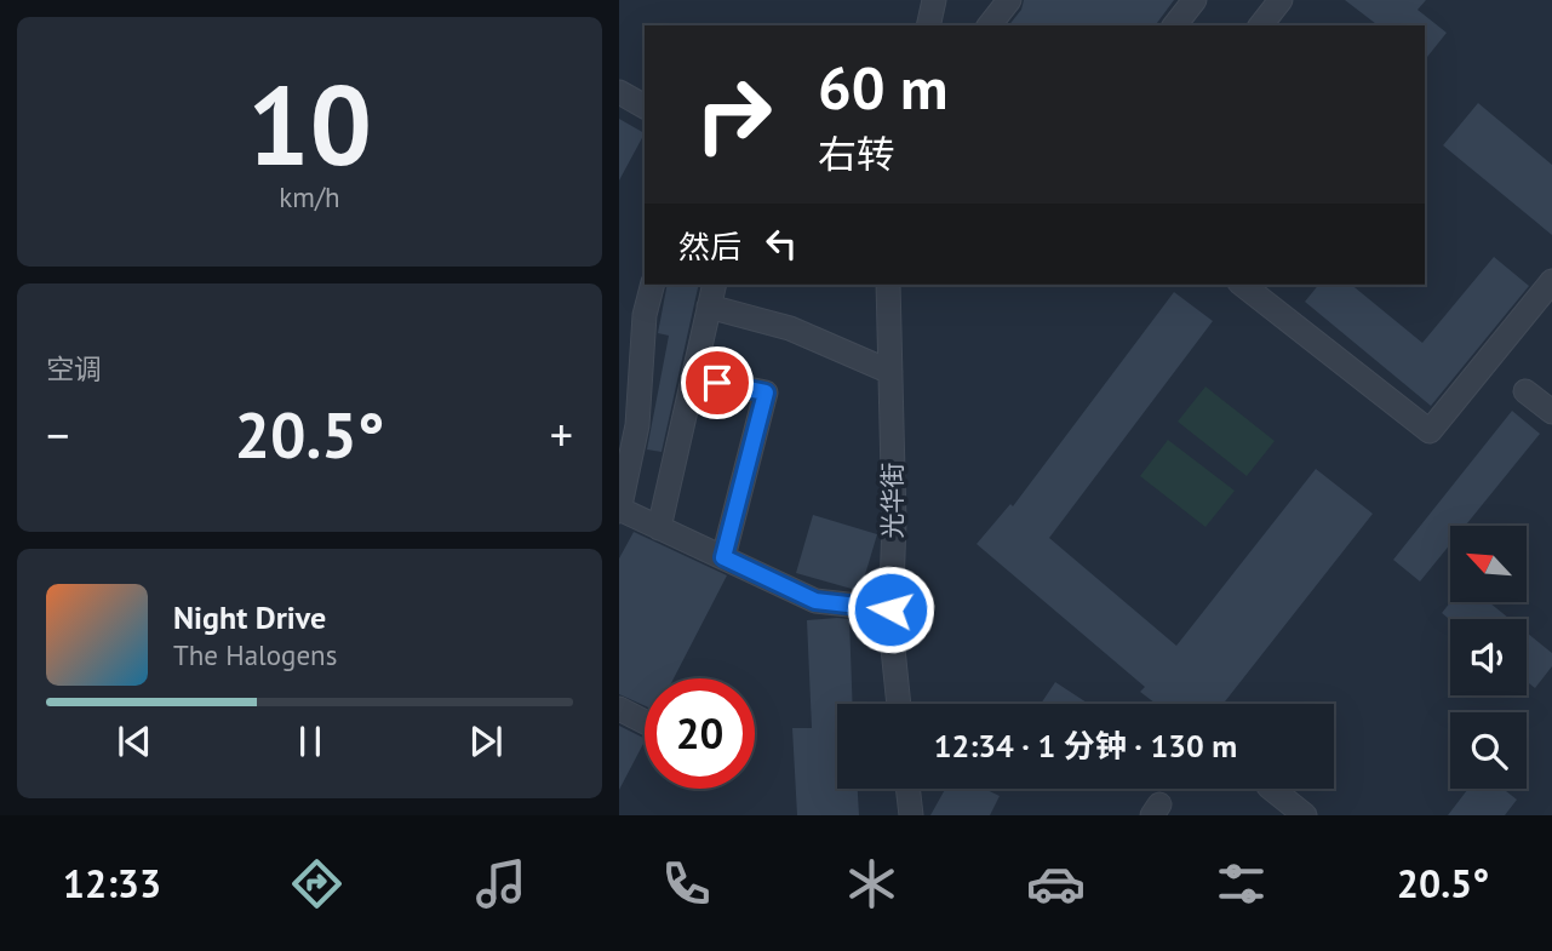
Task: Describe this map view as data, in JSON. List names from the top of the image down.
{
  "streets": {
    "street": ["光华街"]
  },
  "north": "top left",
  "page": {
    "tile": [
      ["10", "km/h"],
      "空调"
    ],
    "turn": ["60 m", "右转"],
    "then": "然后",
    "heat": ["−", "20.5°", "+"],
    "song": ["Night Drive", "The Halogens"],
    "limit": "20",
    "trip": "12:34 · 1 分钟 · 130 m",
    "tabs": ["12:33", "20.5°"]
  }
}
